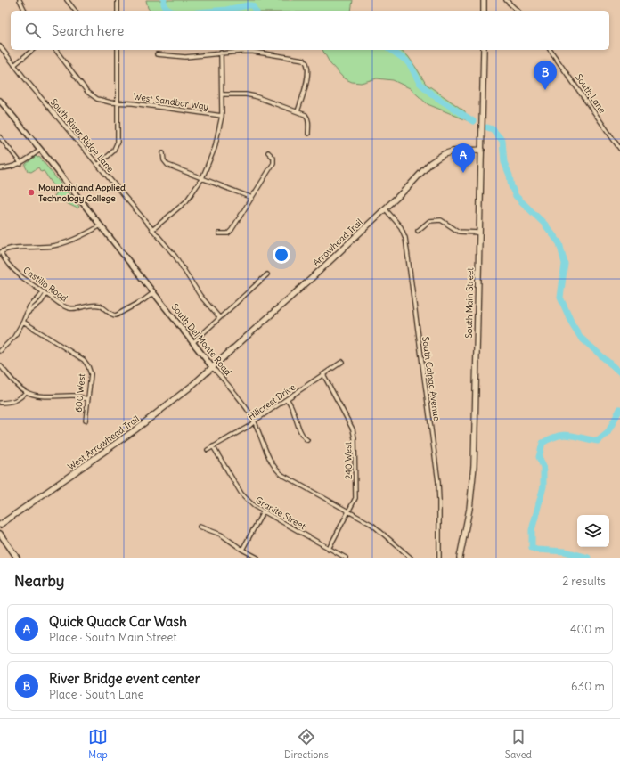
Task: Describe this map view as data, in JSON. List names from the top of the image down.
{
  "streets": {
    "main road": ["Arrowhead Trail", "South Main Street", "West Arrowhead Trail"],
    "street": [
      "South Lane",
      "West Sandbar Way",
      "South River Ridge Lane",
      "Castillo Road",
      "South Del Monte Road",
      "South Calpac Avenue",
      "600 West",
      "Hillcrest Drive",
      "240 West",
      "Granite Street"
    ]
  },
  "crossings": [
    ["Arrowhead Trail", "South Main Street"],
    ["Arrowhead Trail", "South Del Monte Road"],
    ["Arrowhead Trail", "South Calpac Avenue"],
    ["Arrowhead Trail", "West Arrowhead Trail"],
    ["Castillo Road", "South Del Monte Road"],
    ["South Del Monte Road", "Hillcrest Drive"],
    ["South Del Monte Road", "West Arrowhead Trail"],
    ["South Del Monte Road", "240 West"],
    ["Hillcrest Drive", "240 West"],
    ["Hillcrest Drive", "Granite Street"],
    ["240 West", "Granite Street"]
  ],
  "places": ["Mountainland Applied Technology College"],
  "page": {
    "search": "Search here",
    "pins": ["B", "A"],
    "heading": ["Nearby", "2 results"],
    "list": [
      {
        "mark": "A",
        "name": "Quick Quack Car Wash",
        "note": "Place · South Main Street",
        "value": "400 m"
      },
      {
        "mark": "B",
        "name": "River Bridge event center",
        "note": "Place · South Lane",
        "value": "630 m"
      }
    ],
    "nav": ["Map", "Directions", "Saved"]
  }
}
